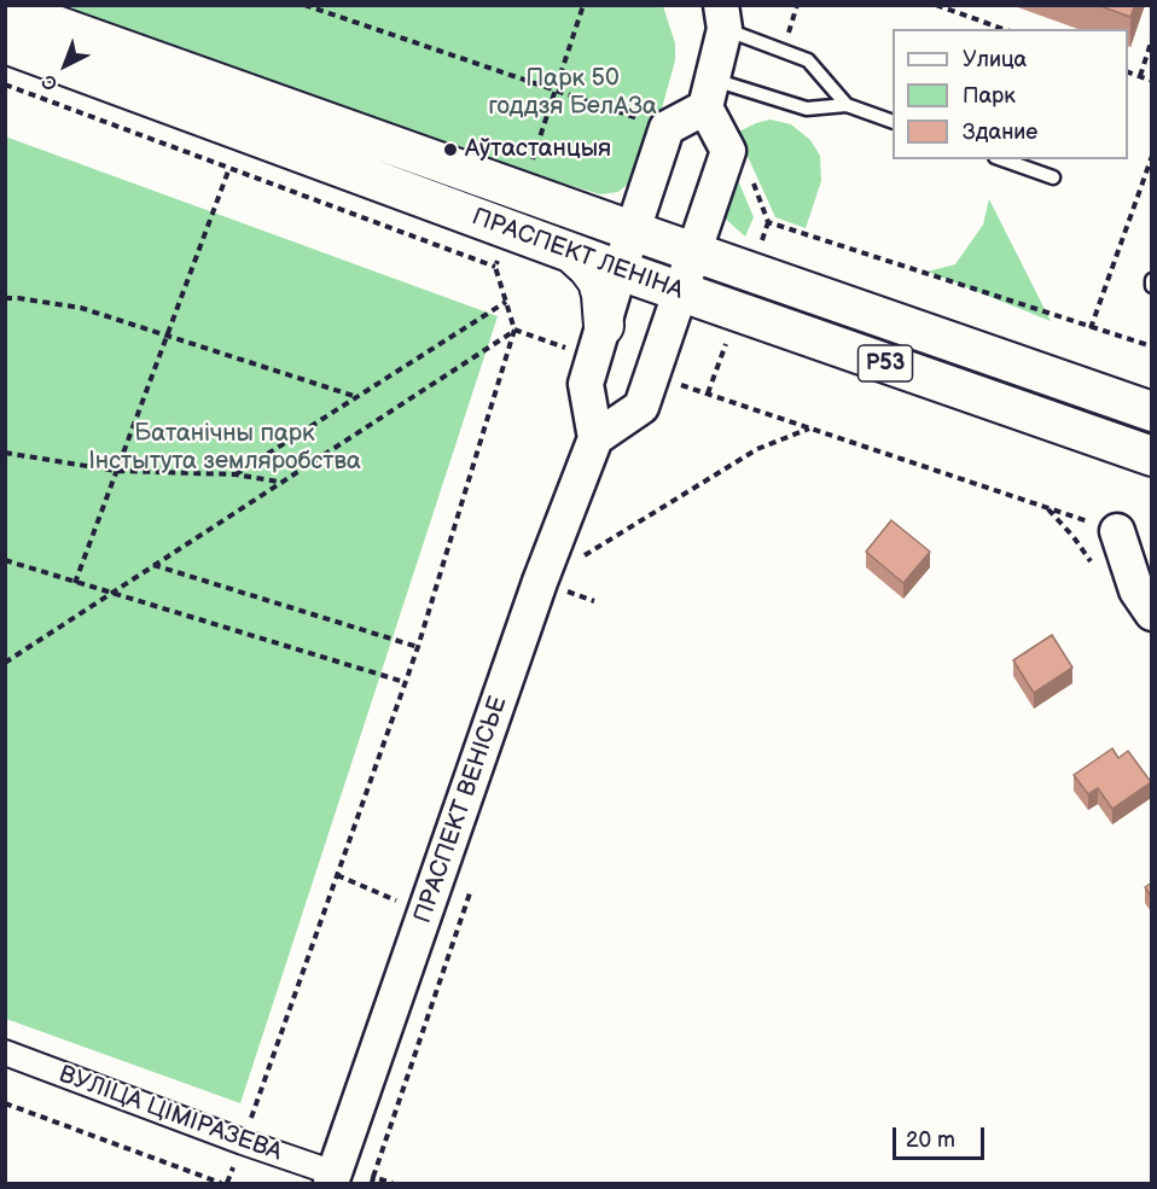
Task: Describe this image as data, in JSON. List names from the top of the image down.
{
  "streets": {
    "main road": ["ПРАСПЕКТ ЛЕНІНА", "Р53"],
    "street": ["ПРАСПЕКТ ВЕНІСЬЕ", "ВУЛІЦА ЦІМІРАЗЕВА"]
  },
  "crossings": [
    ["ПРАСПЕКТ ВЕНІСЬЕ", "ВУЛІЦА ЦІМІРАЗЕВА"]
  ],
  "parks": ["Парк 50 годдзя БелАЗа", "Батанічны парк Інстытута земляробства"],
  "places": ["Аўтастанцыя"],
  "legend": ["Улица", "Парк", "Здание"],
  "scale_bar": "20 m",
  "north": "bottom left"
}
